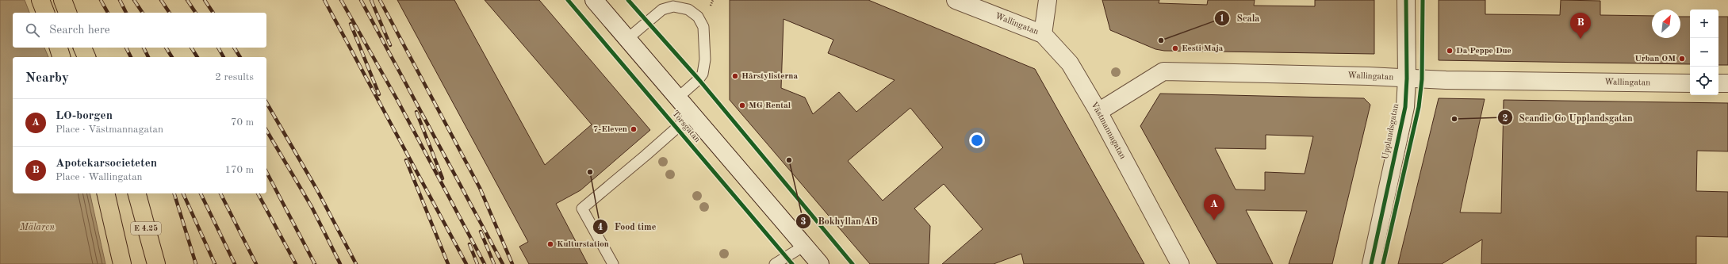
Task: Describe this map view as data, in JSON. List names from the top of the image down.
{
  "streets": {
    "highway": ["E 4.25"],
    "street": [
      "Wallingatan",
      "Torsgatan",
      "Västmannagatan",
      "Upplandsgatan"
    ]
  },
  "crossings": [
    ["Wallingatan", "Västmannagatan"],
    ["Wallingatan", "Upplandsgatan"]
  ],
  "water": ["Mälaren"],
  "places": [
    "Scala",
    "Eesti Maja",
    "Da Peppe Due",
    "Urban OM",
    "Hårstylisterna",
    "MG Rental",
    "Scandic Go Upplandsgatan",
    "7-Eleven",
    "Bokhyllan AB",
    "Food time",
    "Kulturstation"
  ],
  "north": "top right",
  "page": {
    "map_buttons": ["+", "−"],
    "pins": ["B", "A"],
    "search": "Search here",
    "heading": ["Nearby", "2 results"],
    "list": [
      {
        "mark": "A",
        "name": "LO-borgen",
        "note": "Place · Västmannagatan",
        "value": "70 m"
      },
      {
        "mark": "B",
        "name": "Apotekarsocieteten",
        "note": "Place · Wallingatan",
        "value": "170 m"
      }
    ]
  }
}
